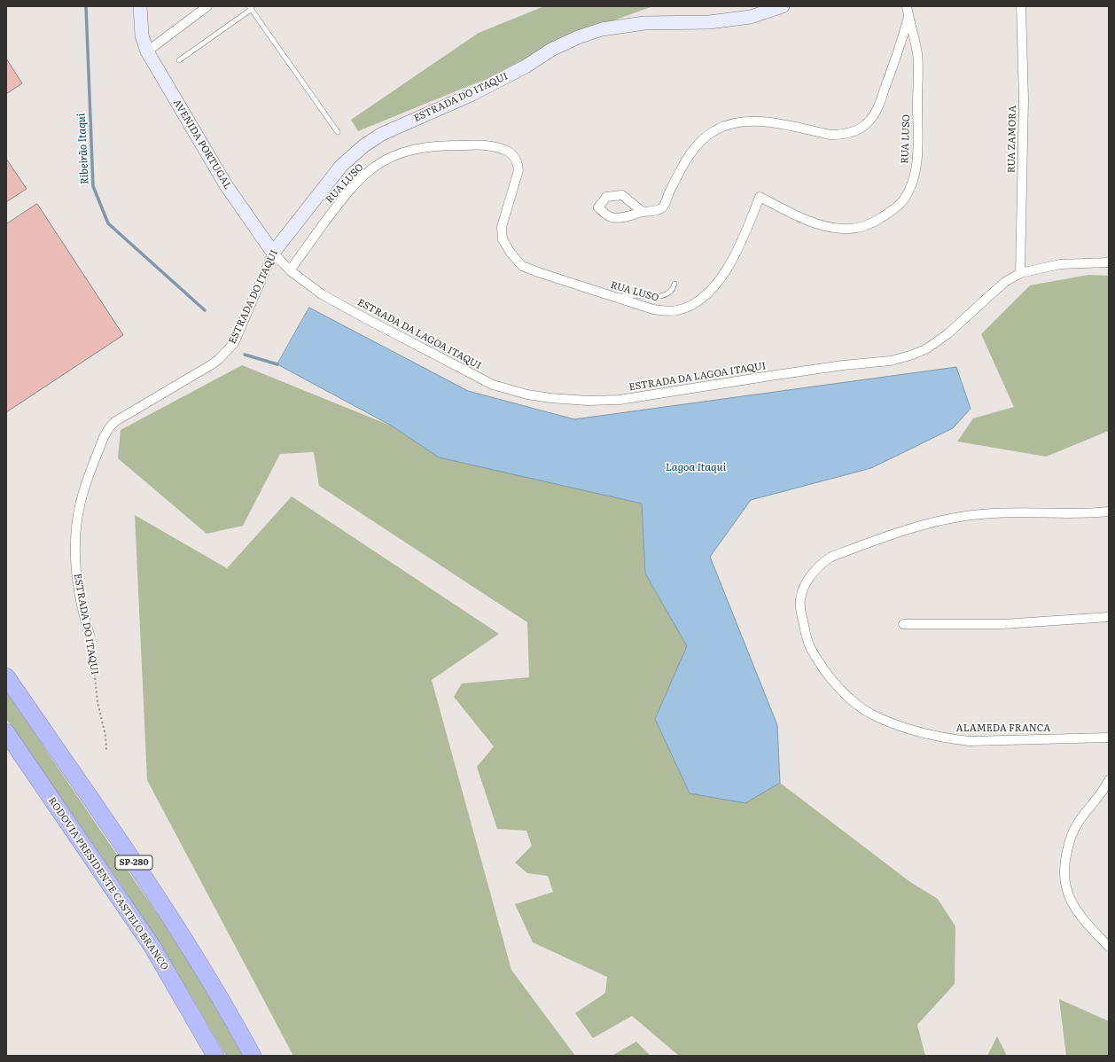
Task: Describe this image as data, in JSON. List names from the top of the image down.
{
  "streets": {
    "highway": ["SP-280", "RODOVIA PRESIDENTE CASTELO BRANCO"],
    "street": [
      "ESTRADA DO ITAQUI",
      "RUA LUSO",
      "RUA ZAMORA",
      "AVENIDA PORTUGAL",
      "ESTRADA DA LAGOA ITAQUI",
      "ALAMEDA FRANCA"
    ]
  },
  "crossings": [
    ["ESTRADA DO ITAQUI", "AVENIDA PORTUGAL"],
    ["RUA LUSO", "AVENIDA PORTUGAL"],
    ["RUA LUSO", "ESTRADA DA LAGOA ITAQUI"],
    ["RUA ZAMORA", "ESTRADA DA LAGOA ITAQUI"],
    ["AVENIDA PORTUGAL", "ESTRADA DA LAGOA ITAQUI"]
  ],
  "water": ["Ribeirão Itaqui", "Lagoa Itaqui"]
}
